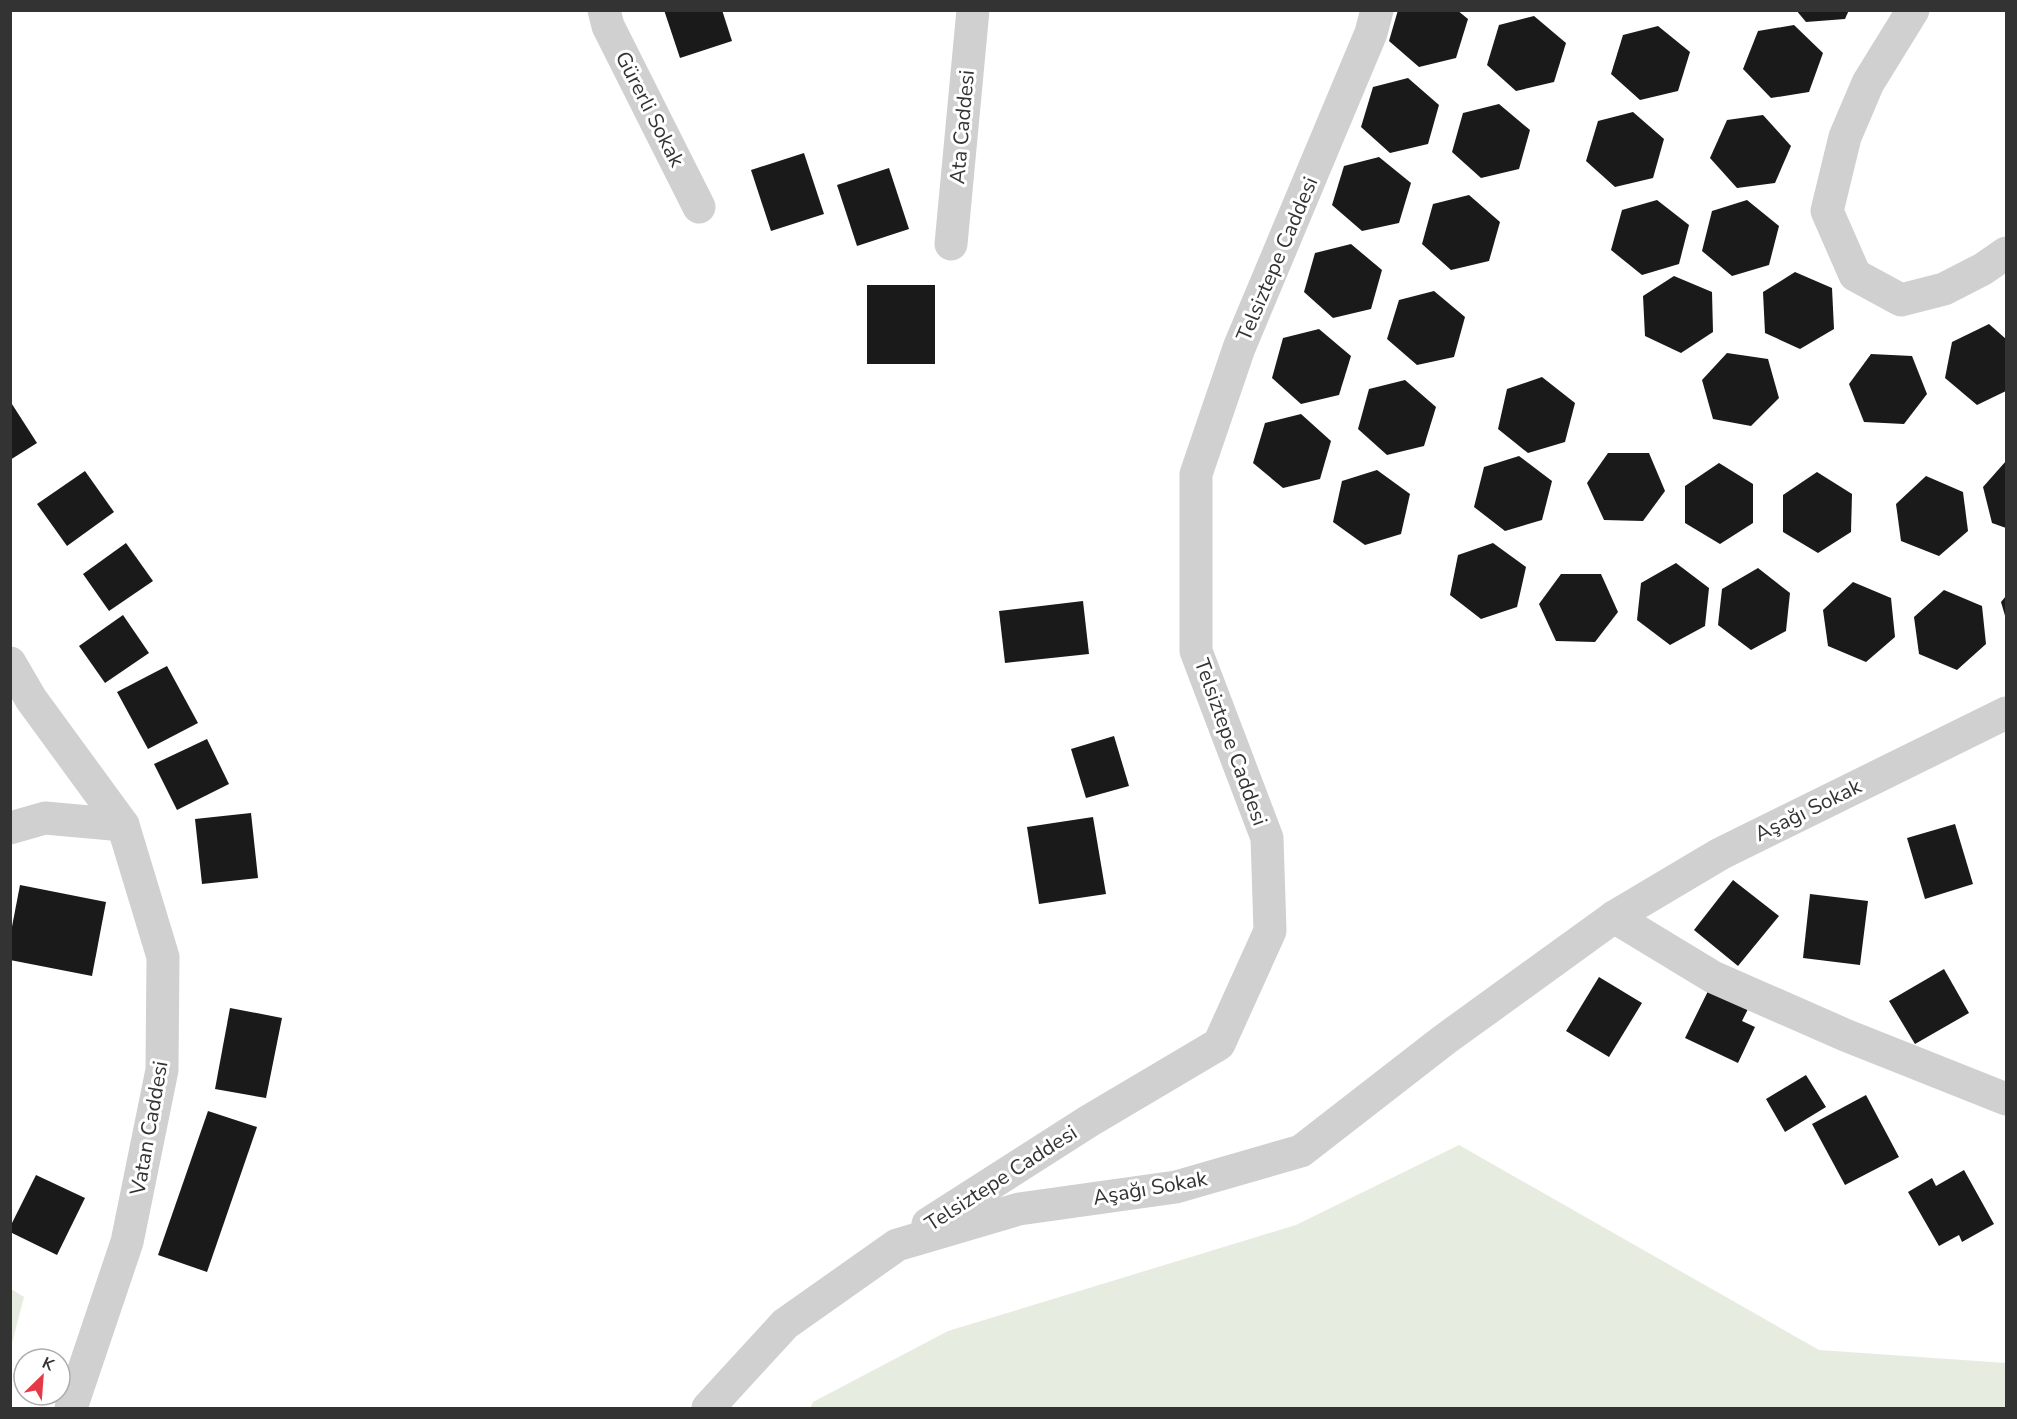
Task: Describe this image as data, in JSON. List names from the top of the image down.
{
  "streets": {
    "street": [
      "Gürerli Sokak",
      "Ata Caddesi",
      "Telsiztepe Caddesi",
      "Aşağı Sokak",
      "Vatan Caddesi"
    ]
  },
  "crossings": [
    ["Telsiztepe Caddesi", "Aşağı Sokak"]
  ],
  "north": "top right"
}
